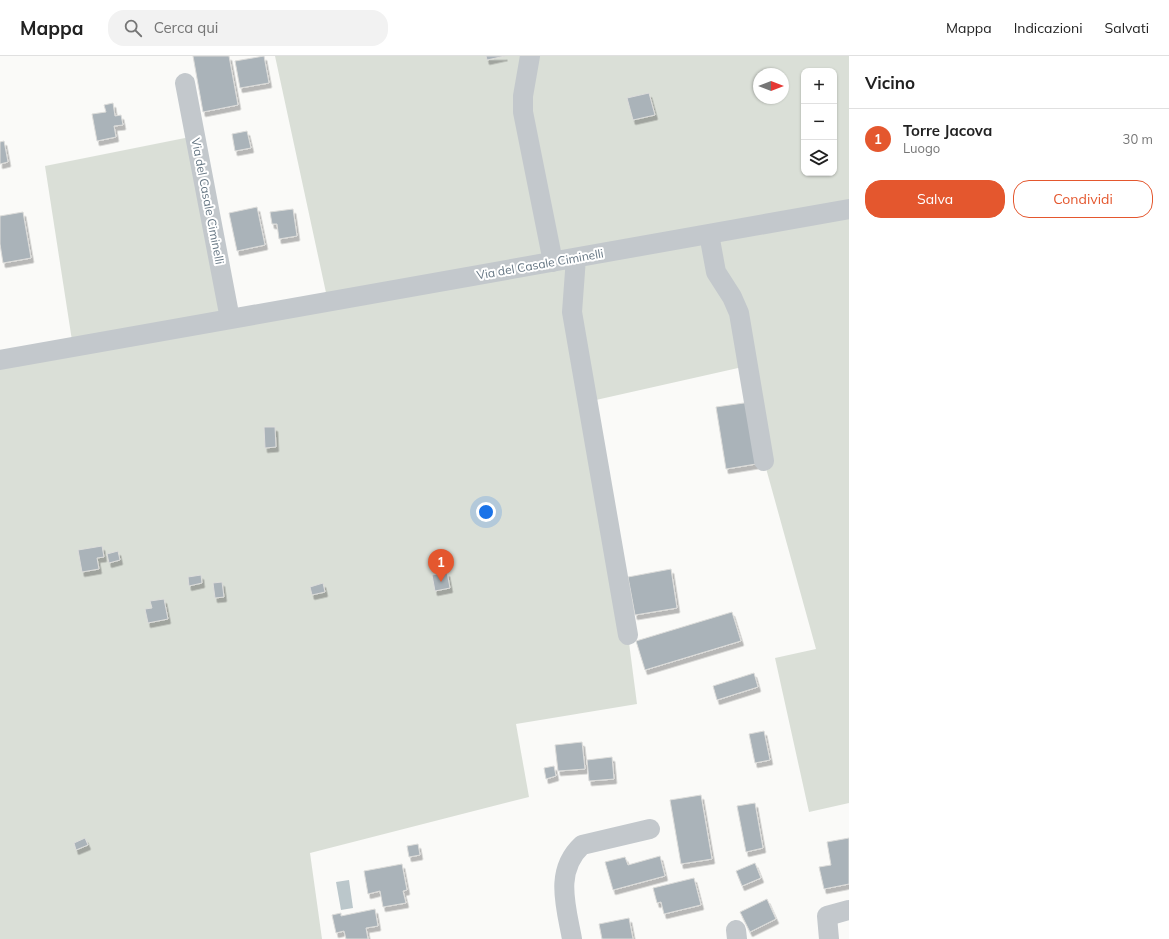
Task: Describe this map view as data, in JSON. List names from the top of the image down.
{
  "streets": {
    "street": ["Via del Casale Ciminelli"]
  },
  "north": "right",
  "page": {
    "header": "Mappa",
    "search": "Cerca qui",
    "nav": ["Mappa", "Indicazioni", "Salvati"],
    "heading": "Vicino",
    "map_buttons": ["+", "−"],
    "list": [
      {
        "mark": "1",
        "name": "Torre Jacova",
        "note": "Luogo",
        "value": "30 m"
      }
    ],
    "buttons": ["Salva", "Condividi"],
    "pins": "1"
  }
}
